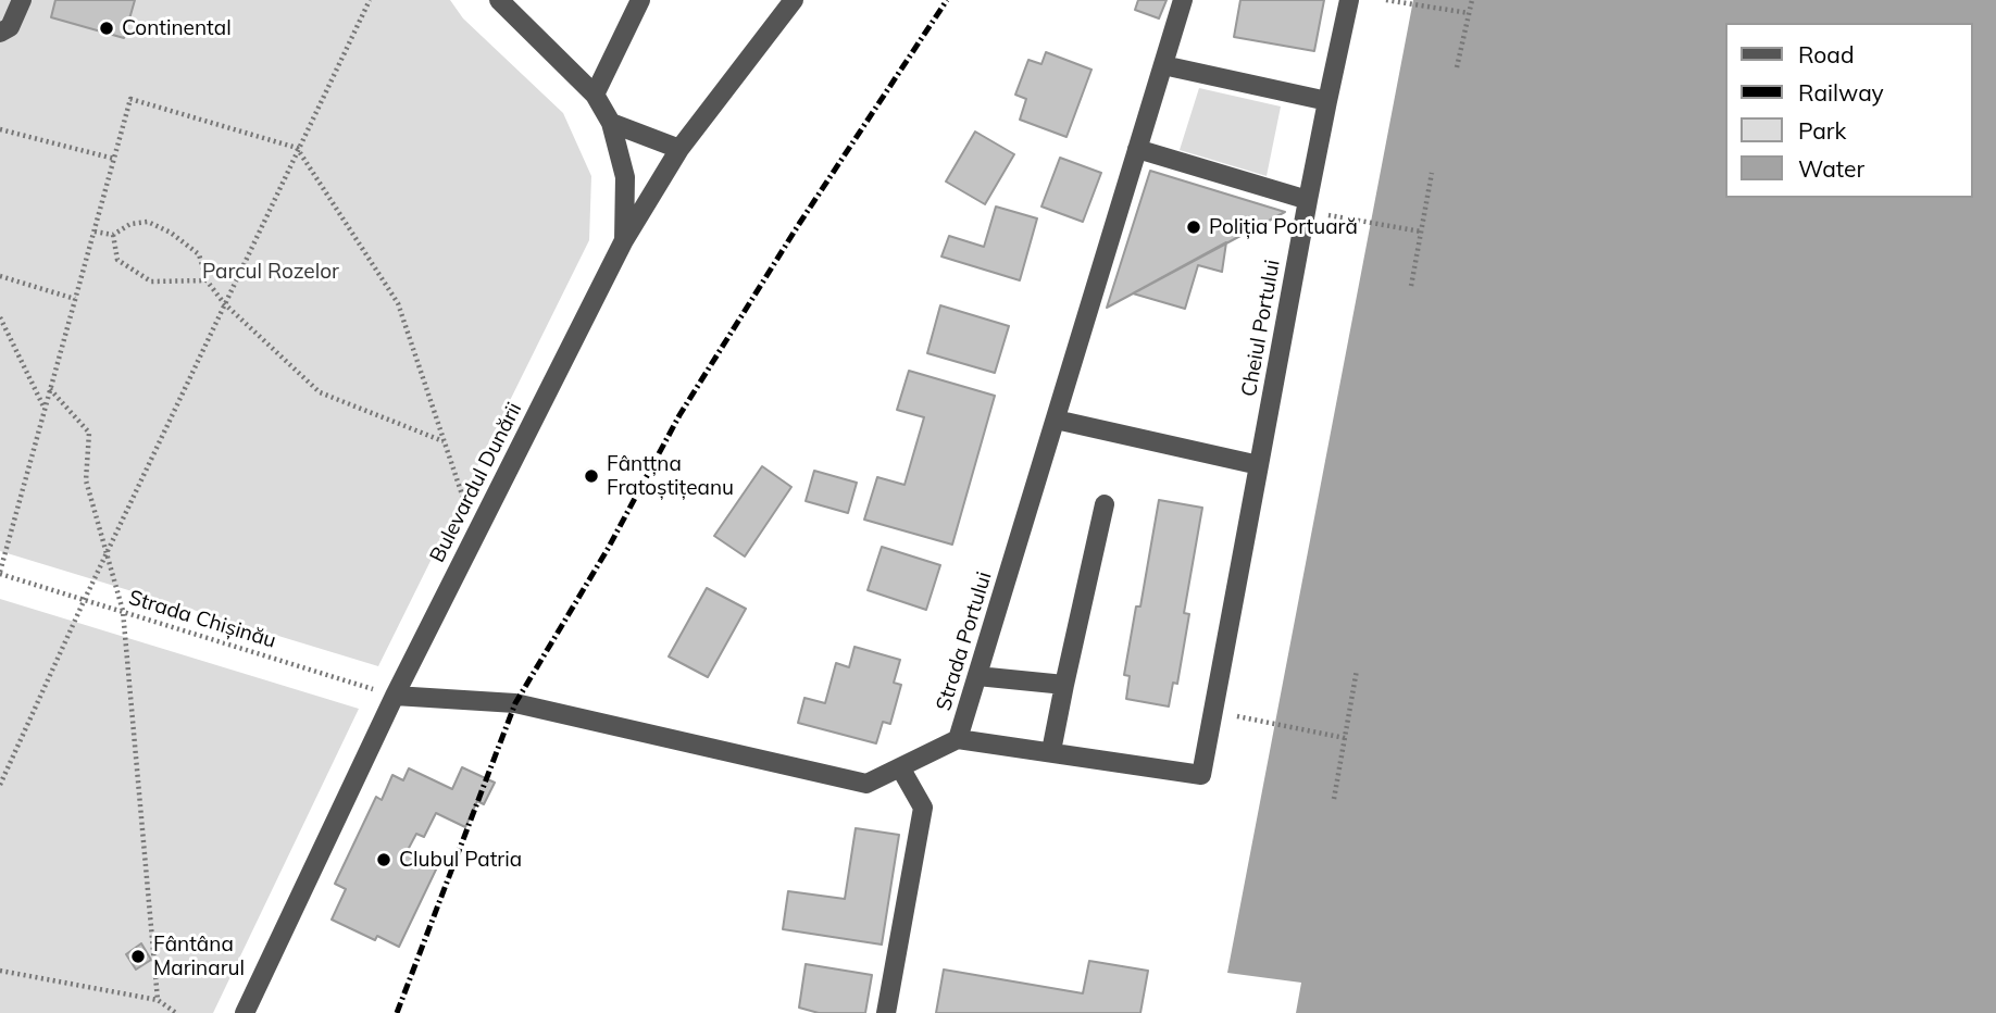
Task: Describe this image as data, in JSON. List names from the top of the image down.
{
  "streets": {
    "street": ["Cheiul Portului", "Bulevardul Dunării", "Strada Portului"],
    "path": ["Strada Chișinău"]
  },
  "crossings": [
    ["Bulevardul Dunării", "Strada Chișinău"],
    ["Bulevardul Dunării", "Strada Portului"],
    ["Strada Chișinău", "Strada Portului"]
  ],
  "parks": ["Parcul Rozelor"],
  "places": [
    "Continental",
    "Poliția Portuară",
    "Fântțna Fratoștițeanu",
    "Clubul Patria",
    "Fântâna Marinarul"
  ],
  "legend": [
    "Road",
    "Railway",
    "Park",
    "Water"
  ]
}
